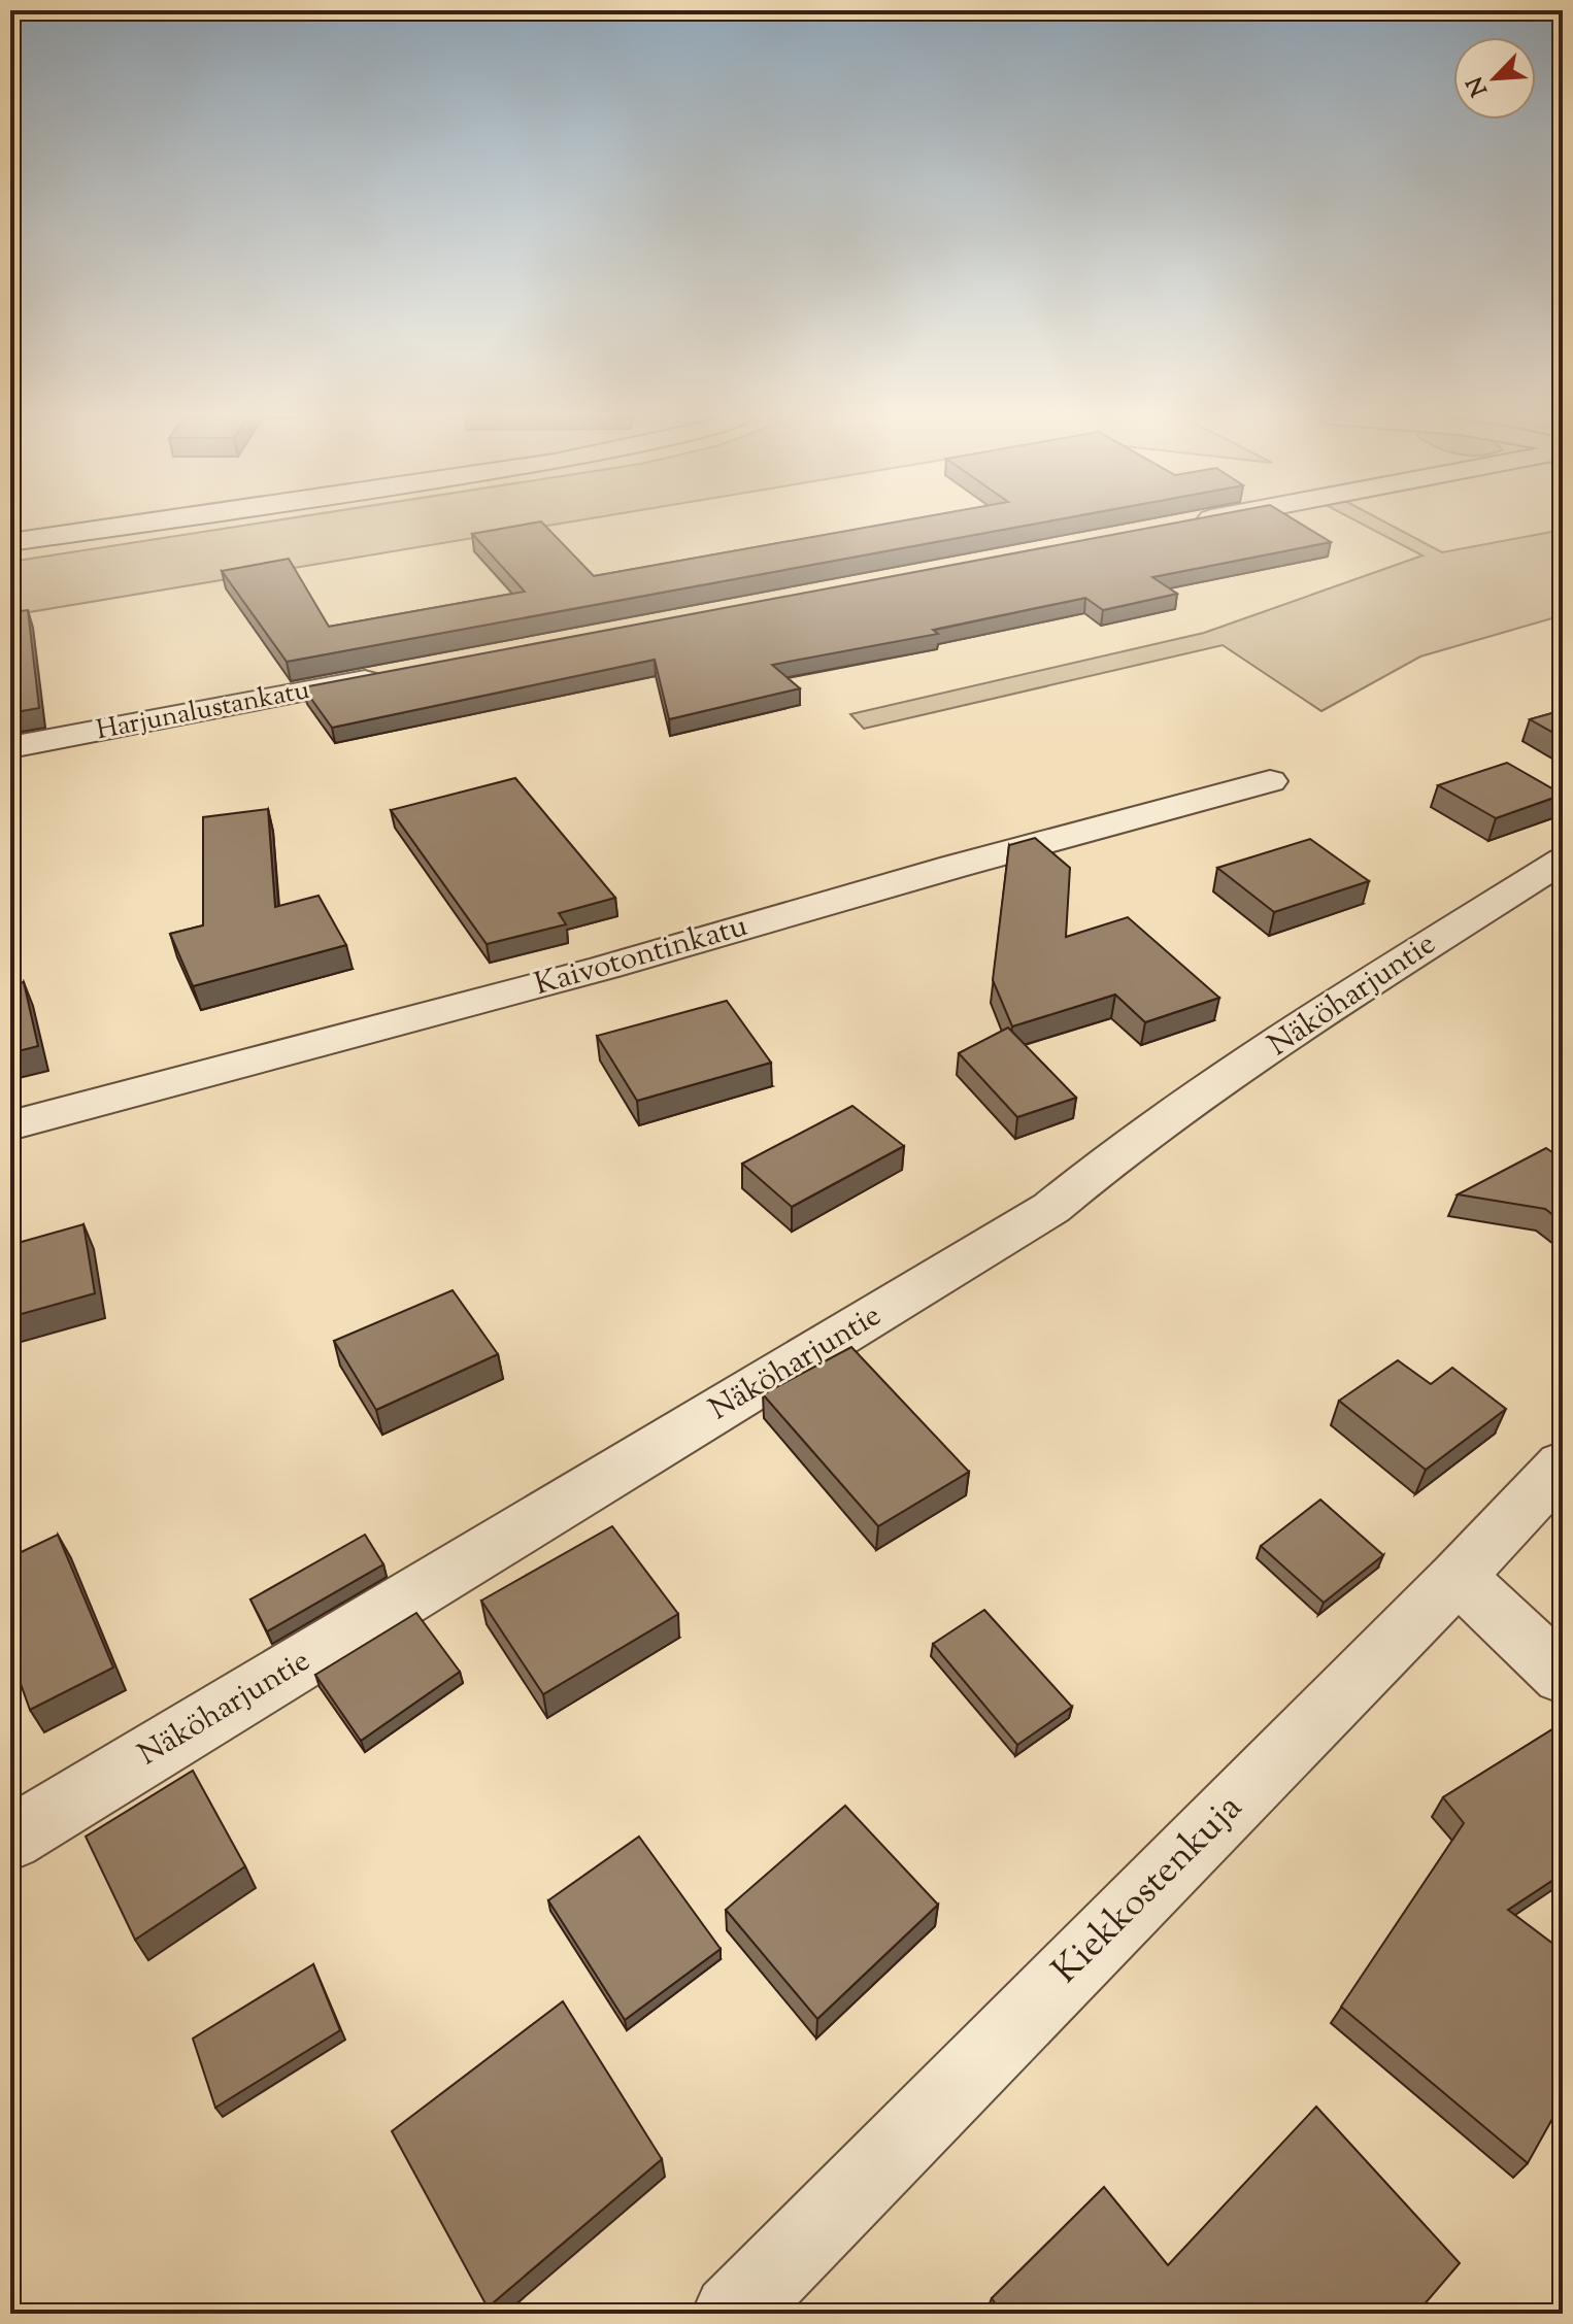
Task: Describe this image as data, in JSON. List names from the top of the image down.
{
  "streets": {
    "street": [
      "Harjunalustankatu",
      "Kaivotontinkatu",
      "Näköharjuntie",
      "Kiekkostenkuja"
    ]
  },
  "north": "bottom left"
}
